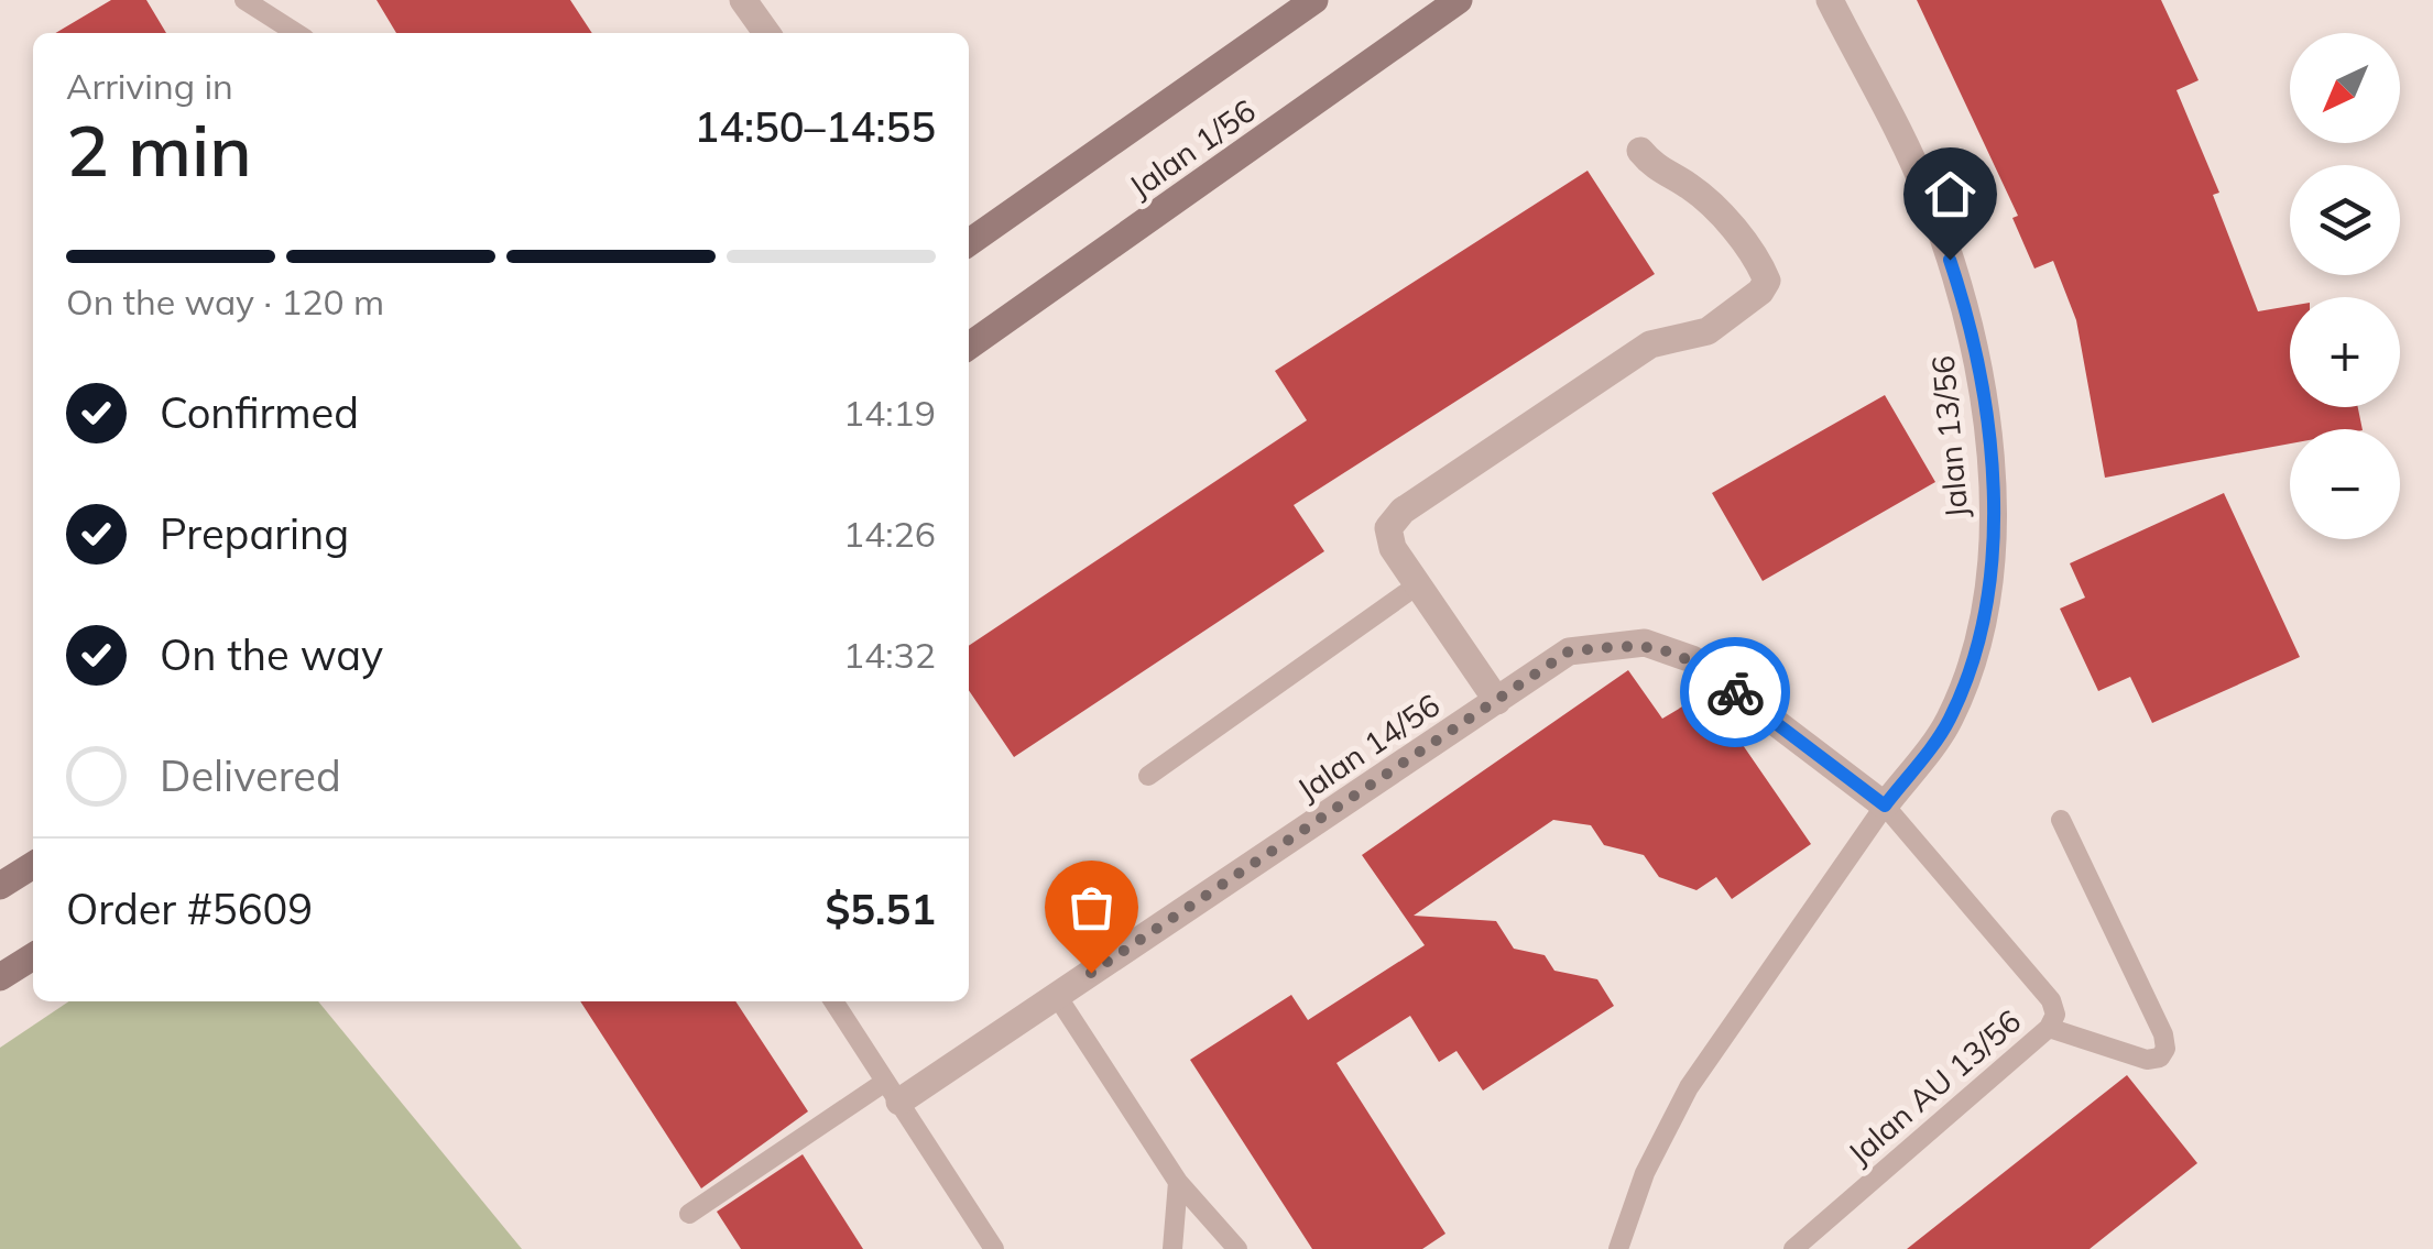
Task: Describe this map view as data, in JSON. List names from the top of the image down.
{
  "streets": {
    "main road": ["Jalan 1/56"],
    "street": ["Jalan 13/56", "Jalan 14/56"],
    "lane": ["Jalan AU 13/56"]
  },
  "crossings": [
    ["Jalan 13/56", "Jalan 14/56"],
    ["Jalan 13/56", "Jalan AU 13/56"],
    ["Jalan 14/56", "Jalan AU 13/56"]
  ],
  "north": "bottom left",
  "page": {
    "map_buttons": ["+", "−"],
    "heading": ["2 min", "Arriving in", "14:50–14:55"],
    "panel": ["Order #5609", "$5.51"],
    "bar": "On the way · 120 m",
    "list": [
      ["Confirmed", "14:19"],
      ["Preparing", "14:26"],
      ["On the way", "14:32"],
      "Delivered"
    ]
  }
}
